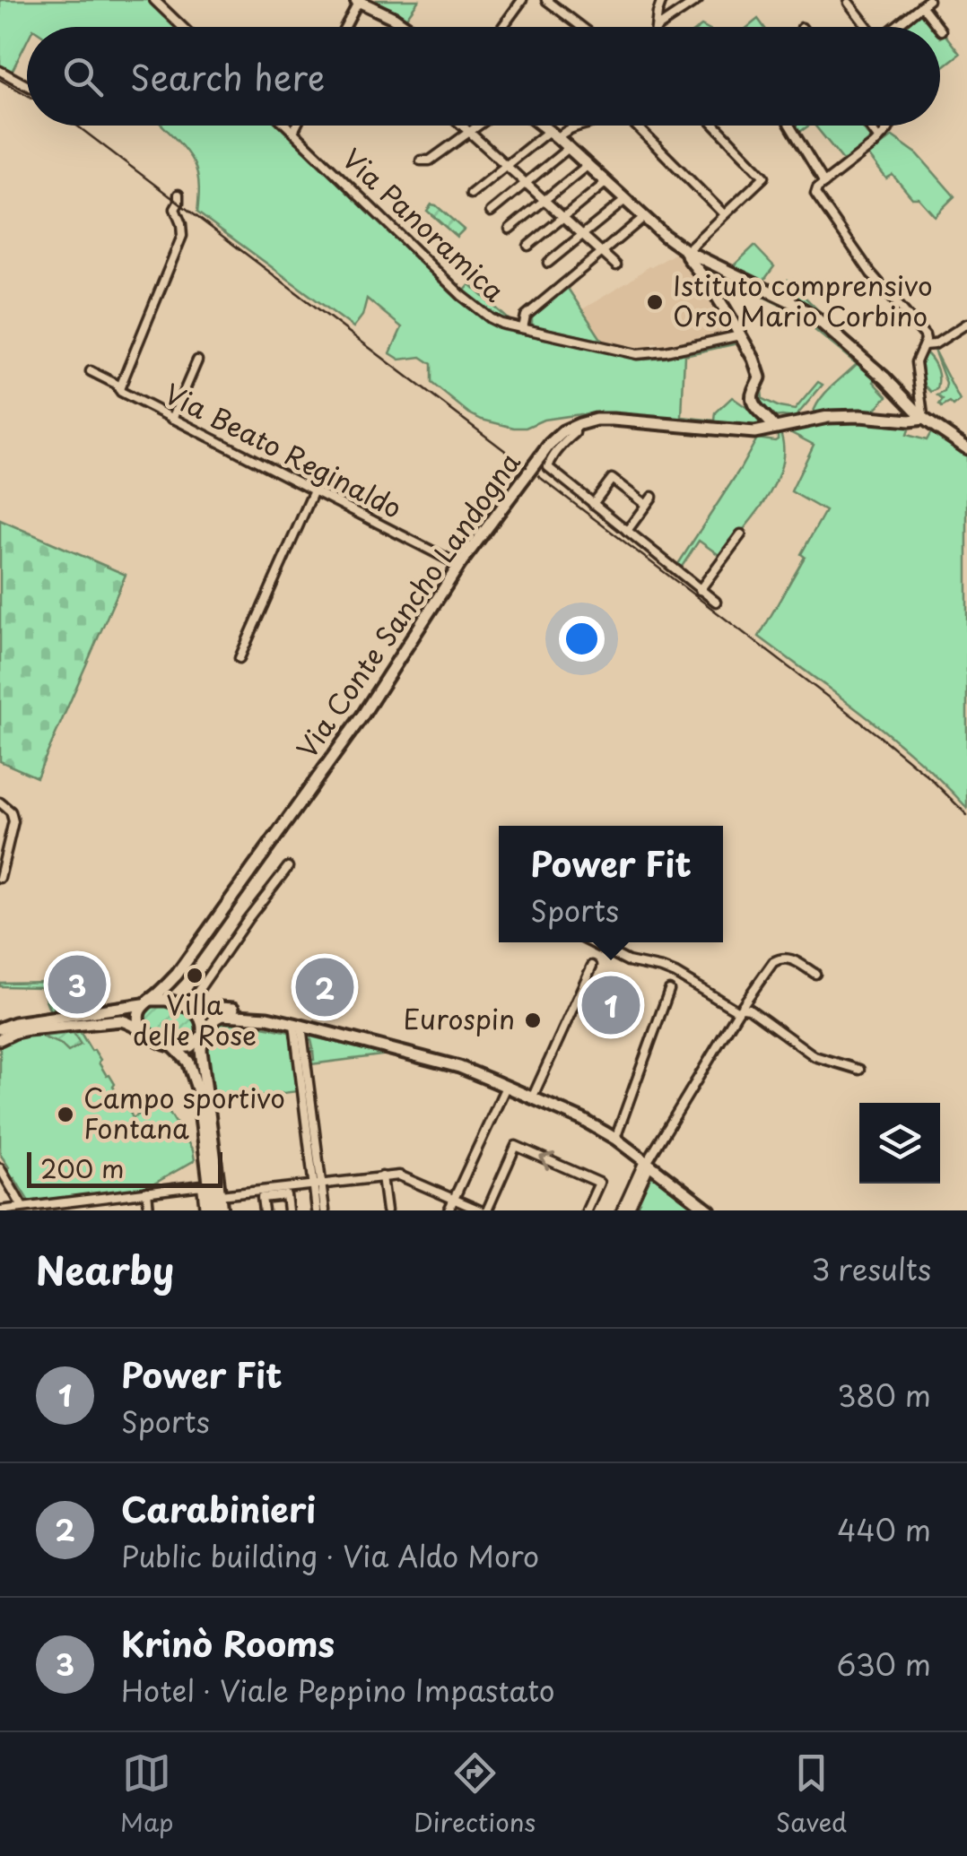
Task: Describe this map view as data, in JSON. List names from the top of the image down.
{
  "streets": {
    "main road": ["Via Conte Sancho Landogna"],
    "street": ["Via Panoramica", "Via Beato Reginaldo"]
  },
  "crossings": [
    ["Via Beato Reginaldo", "Via Conte Sancho Landogna"]
  ],
  "places": [
    "Istituto comprensivo Orso Mario Corbino",
    "Villa delle Rose",
    "Eurospin",
    "Campo sportivo Fontana"
  ],
  "scale_bar": "200 m",
  "page": {
    "search": "Search here",
    "popup": ["Power Fit", "Sports"],
    "pins": ["3", "2", "1"],
    "scale": "200 m",
    "heading": ["Nearby", "3 results"],
    "list": [
      {
        "mark": "1",
        "name": "Power Fit",
        "note": "Sports",
        "value": "380 m"
      },
      {
        "mark": "2",
        "name": "Carabinieri",
        "note": "Public building · Via Aldo Moro",
        "value": "440 m"
      },
      {
        "mark": "3",
        "name": "Krinò Rooms",
        "note": "Hotel · Viale Peppino Impastato",
        "value": "630 m"
      }
    ],
    "nav": ["Map", "Directions", "Saved"]
  }
}
